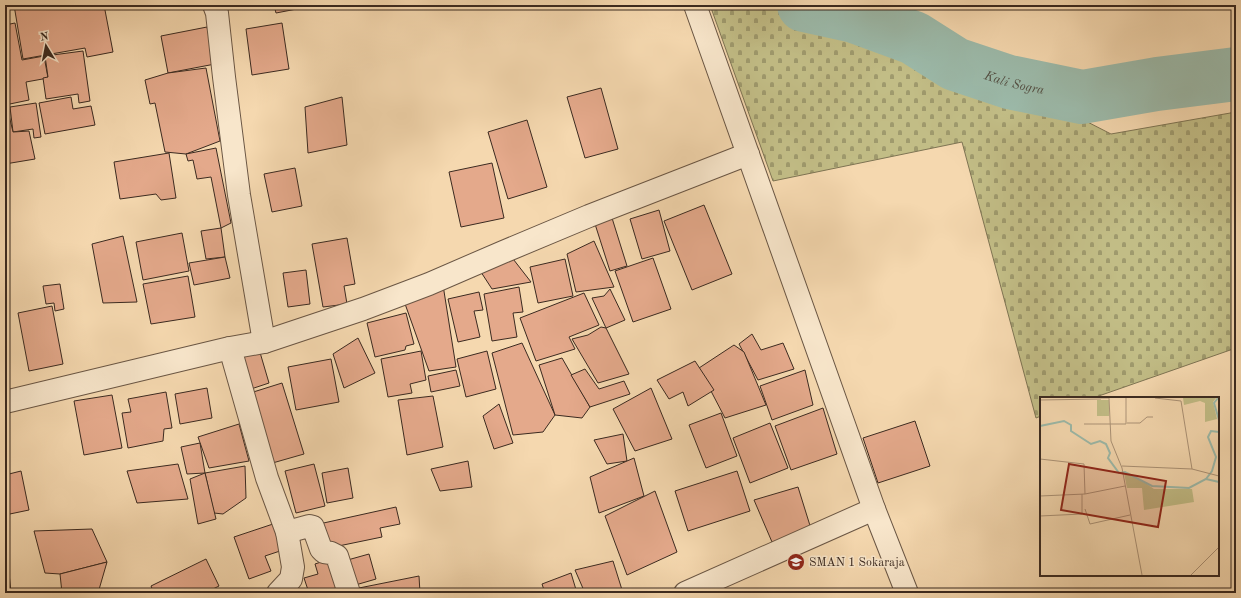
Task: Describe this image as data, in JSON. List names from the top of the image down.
{
  "water": ["Kali Sogra"],
  "places": {
    "school or university": ["SMAN 1 Sokaraja"]
  },
  "north": "top"
}
